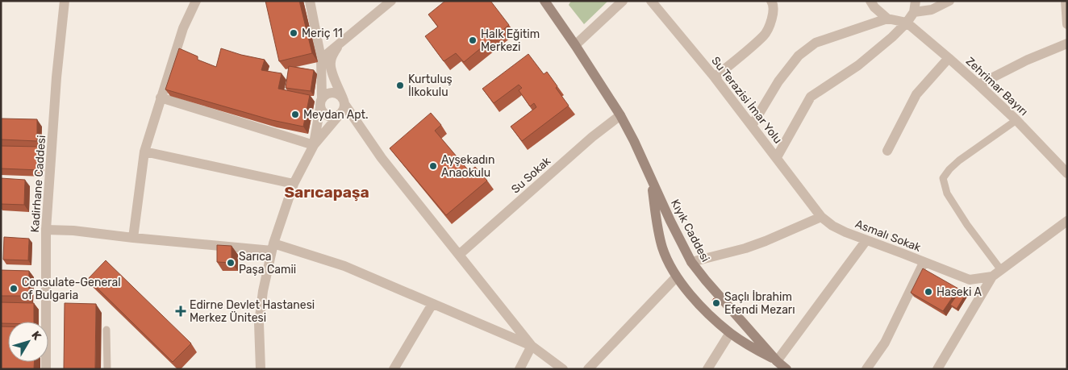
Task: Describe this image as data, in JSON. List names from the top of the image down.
{
  "streets": {
    "main road": ["Kıyık Caddesi"],
    "street": [
      "Zehrimar Bayırı",
      "Su Terazisi İmar Yolu",
      "Su Sokak",
      "Kadirhane Caddesi",
      "Asmalı Sokak"
    ]
  },
  "crossings": [
    ["Su Terazisi İmar Yolu", "Asmalı Sokak"],
    ["Su Sokak", "Kıyık Caddesi"]
  ],
  "districts": ["Sarıcapaşa"],
  "places": {
    "other": [
      "Meriç 11",
      "Halk Eğitim Merkezi",
      "Kurtuluş İlkokulu",
      "Meydan Apt.",
      "Ayşekadın Anaokulu",
      "Sarıca Paşa Camii",
      "Consulate-General of Bulgaria",
      "Haseki A",
      "Saçlı İbrahim Efendi Mezarı"
    ],
    "health": ["Edirne Devlet Hastanesi Merkez Ünitesi"]
  },
  "north": "top right"
}
